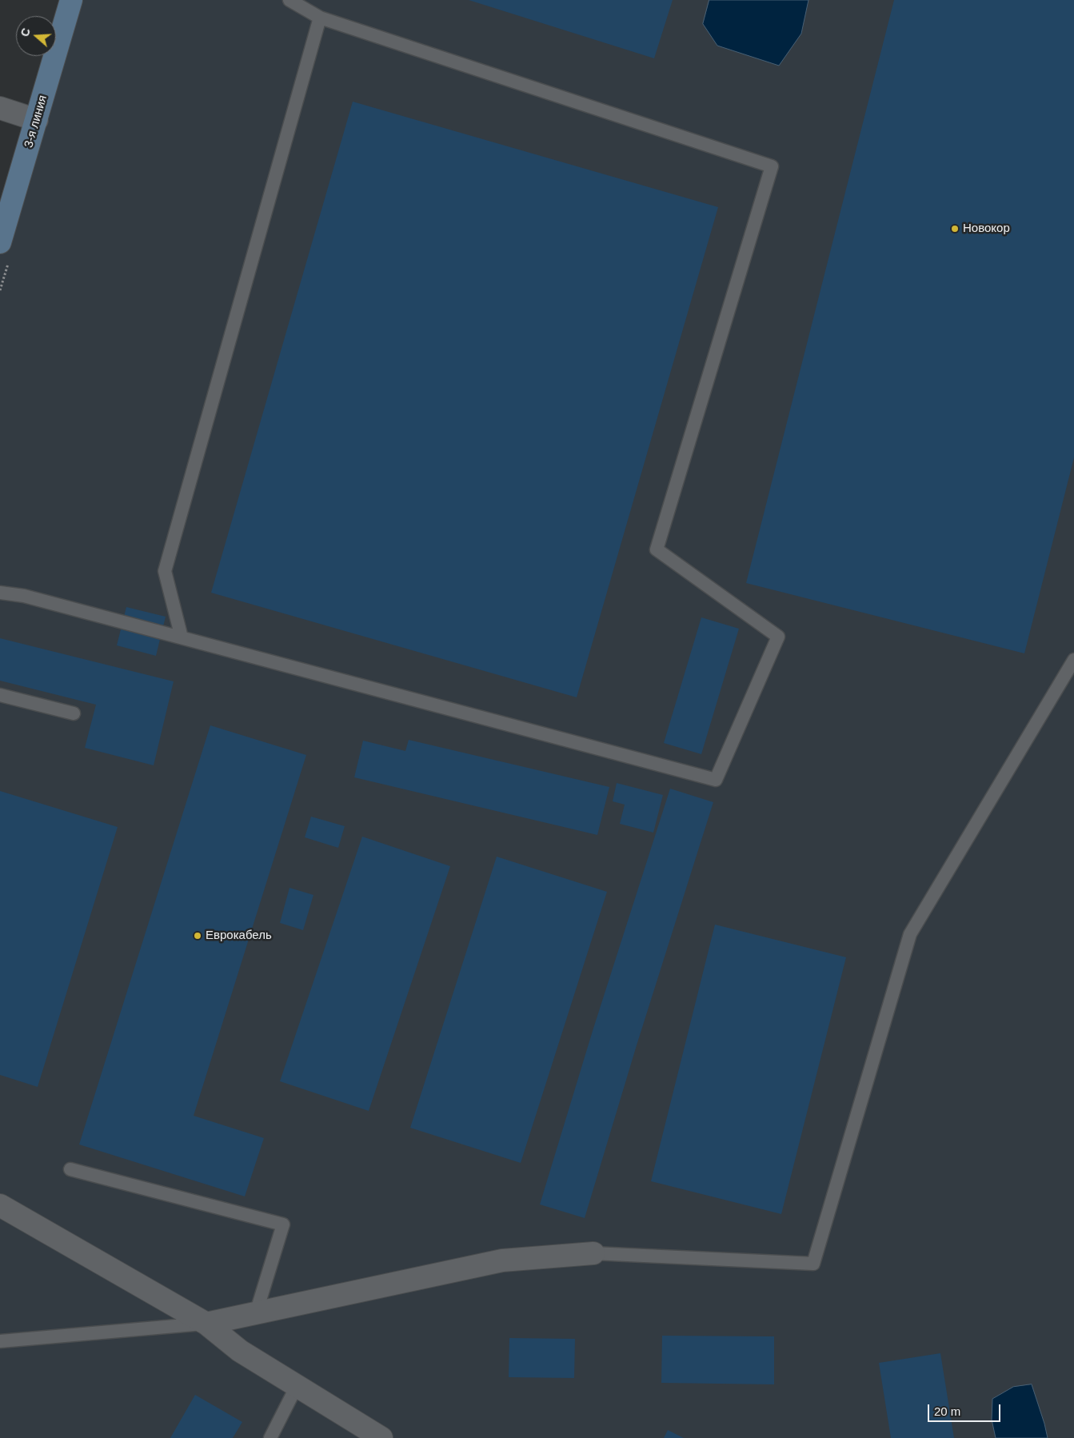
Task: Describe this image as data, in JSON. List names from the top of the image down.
{
  "streets": {
    "street": ["3-я линия"]
  },
  "places": ["Новокор", "Еврокабель"],
  "scale_bar": "20 m",
  "north": "left"
}
